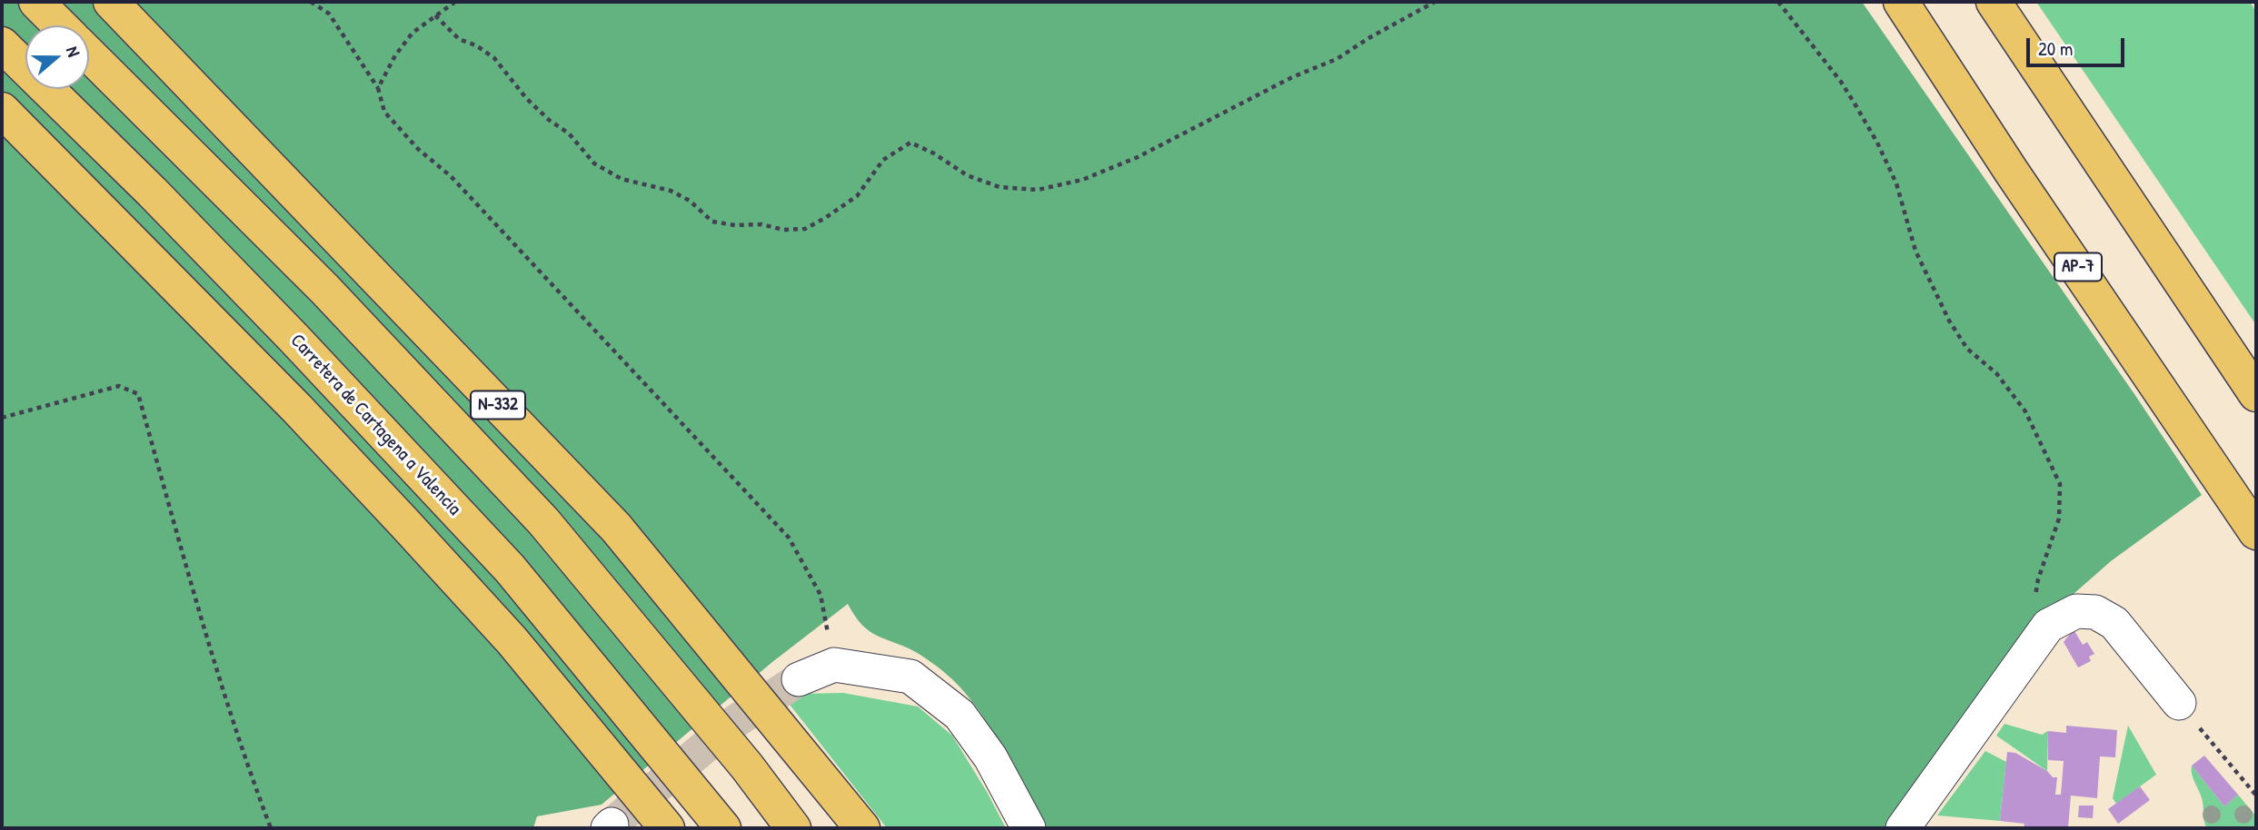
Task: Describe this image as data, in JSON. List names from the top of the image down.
{
  "streets": {
    "highway": ["AP-7", "N-332", "Carretera de Cartagena a Valencia"]
  },
  "scale_bar": "20 m",
  "north": "right"
}
